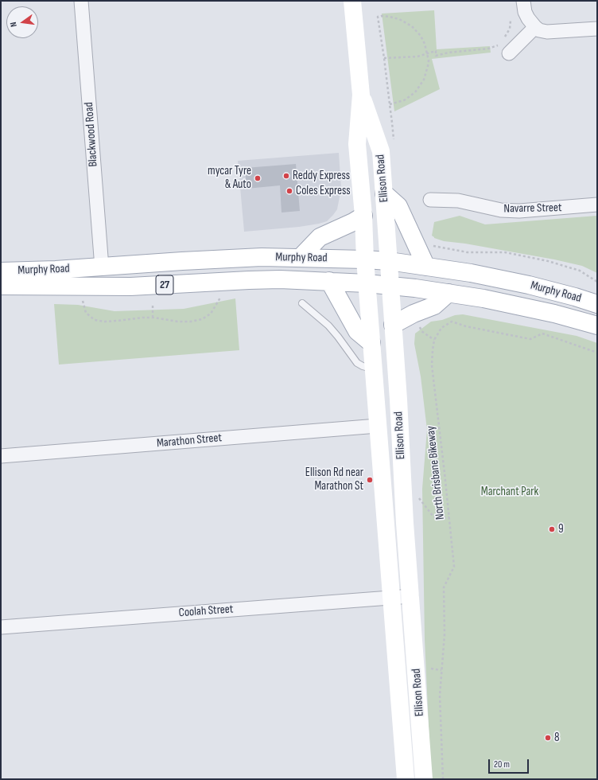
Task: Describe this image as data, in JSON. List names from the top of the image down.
{
  "streets": {
    "main road": ["Ellison Road", "Murphy Road", "27"],
    "street": [
      "Blackwood Road",
      "Navarre Street",
      "Marathon Street",
      "Coolah Street"
    ],
    "path": ["North Brisbane Bikeway"]
  },
  "crossings": [
    ["Blackwood Road", "Murphy Road"],
    ["Ellison Road", "Murphy Road"],
    ["Ellison Road", "Marathon Street"],
    ["Ellison Road", "Coolah Street"]
  ],
  "parks": ["Marchant Park"],
  "places": [
    "Reddy Express",
    "mycar Tyre & Auto",
    "Coles Express",
    "Ellison Rd near Marathon St",
    "9",
    "8"
  ],
  "scale_bar": "20 m",
  "north": "left"
}
